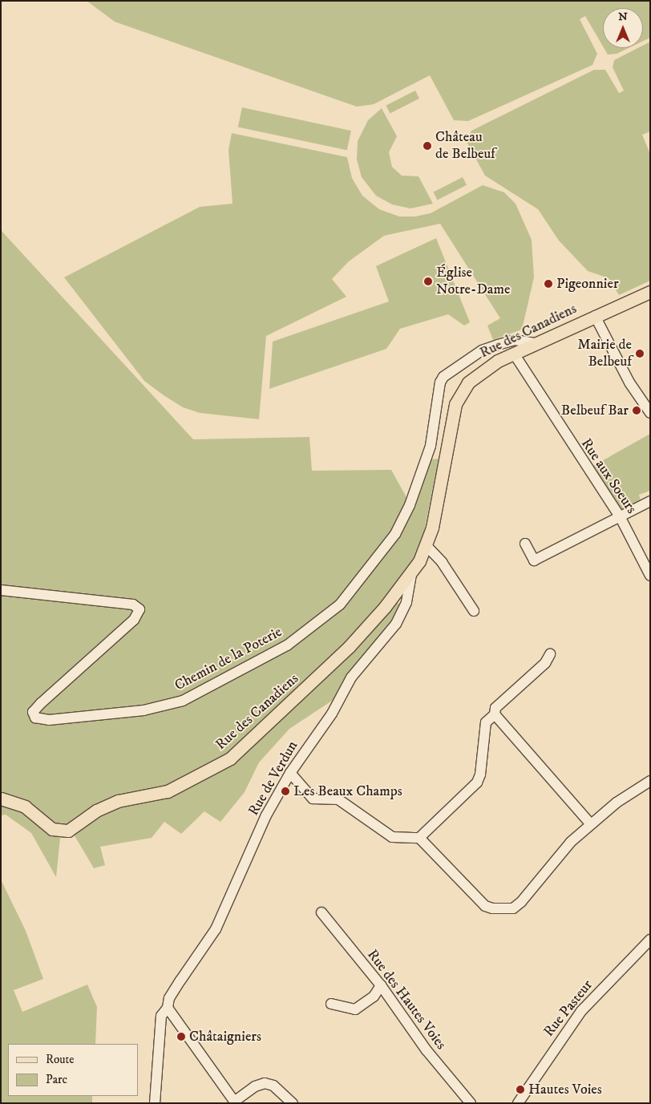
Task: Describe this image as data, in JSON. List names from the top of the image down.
{
  "streets": {
    "main road": ["Rue des Canadiens"],
    "street": [
      "Rue aux Soeurs",
      "Chemin de la Poterie",
      "Rue de Verdun",
      "Rue des Hautes Voies",
      "Rue Pasteur"
    ]
  },
  "crossings": [
    ["Rue des Canadiens", "Rue aux Soeurs"],
    ["Rue des Canadiens", "Chemin de la Poterie"],
    ["Rue des Canadiens", "Rue de Verdun"]
  ],
  "places": [
    "Château de Belbeuf",
    "Église Notre-Dame",
    "Pigeonnier",
    "Mairie de Belbeuf",
    "Belbeuf Bar",
    "Les Beaux Champs",
    "Châtaigniers",
    "Hautes Voies"
  ],
  "legend": ["Route", "Parc"],
  "north": "top"
}
